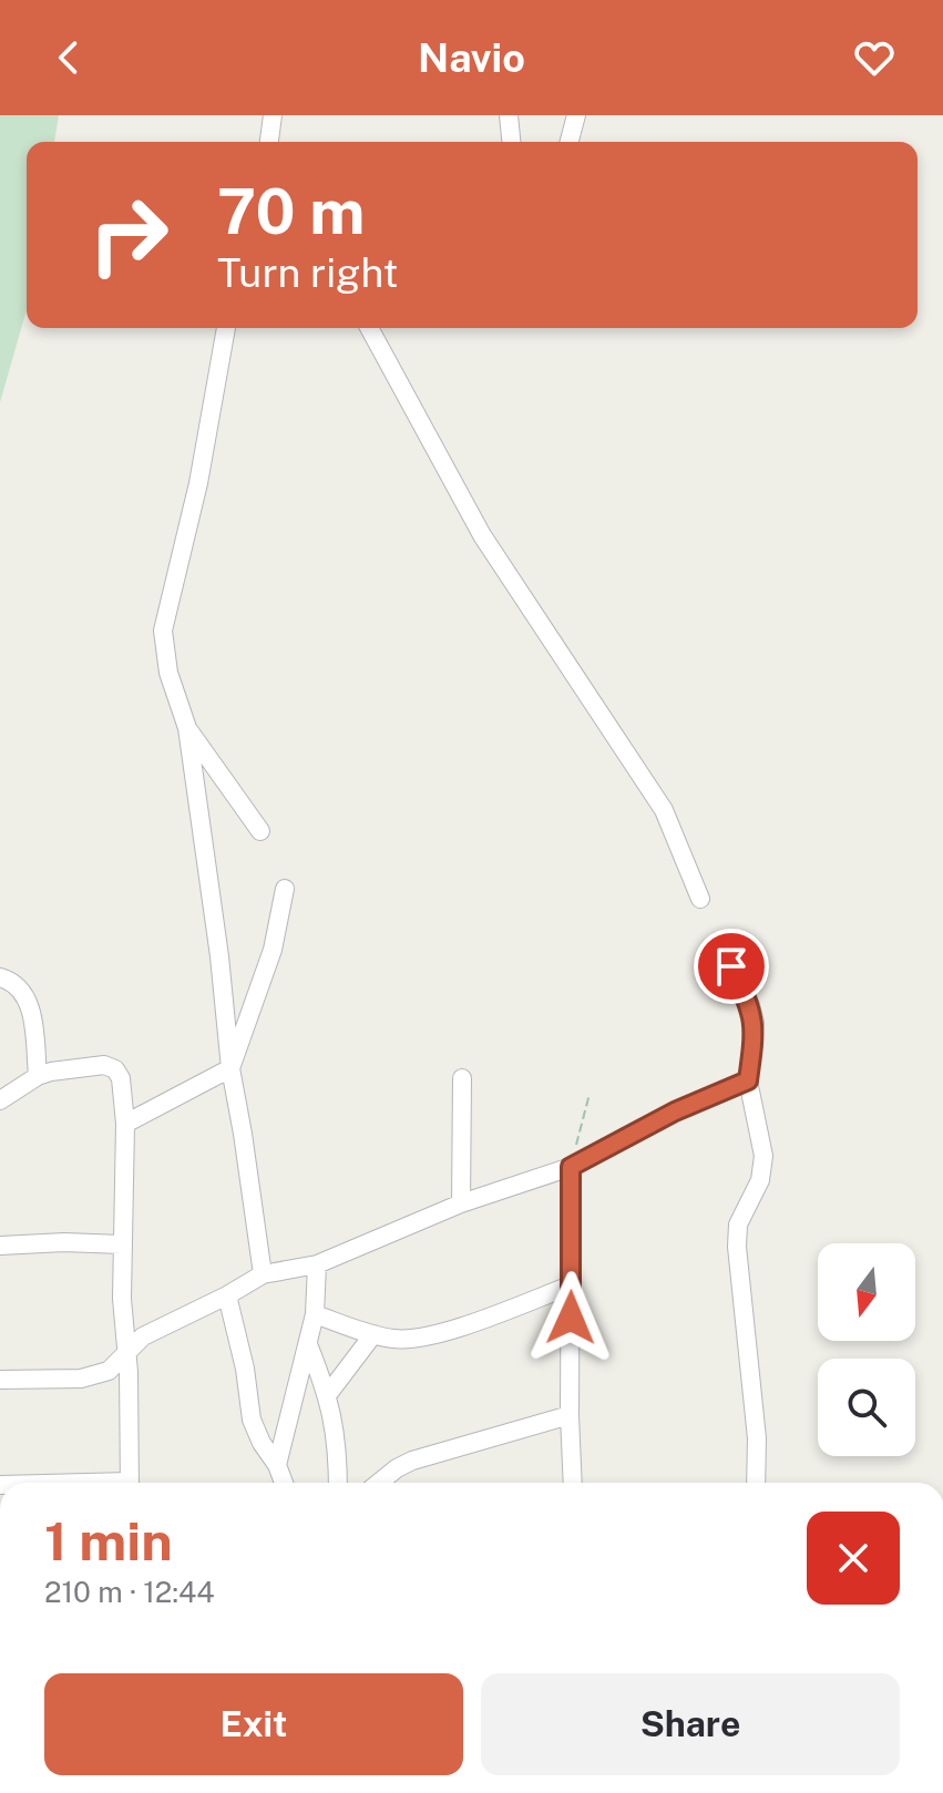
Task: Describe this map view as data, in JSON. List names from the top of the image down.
{
  "north": "bottom",
  "page": {
    "header": "Navio",
    "turn": ["70 m", "Turn right"],
    "heading": ["1 min", "210 m · 12:44"],
    "buttons": ["Exit", "Share"]
  }
}
